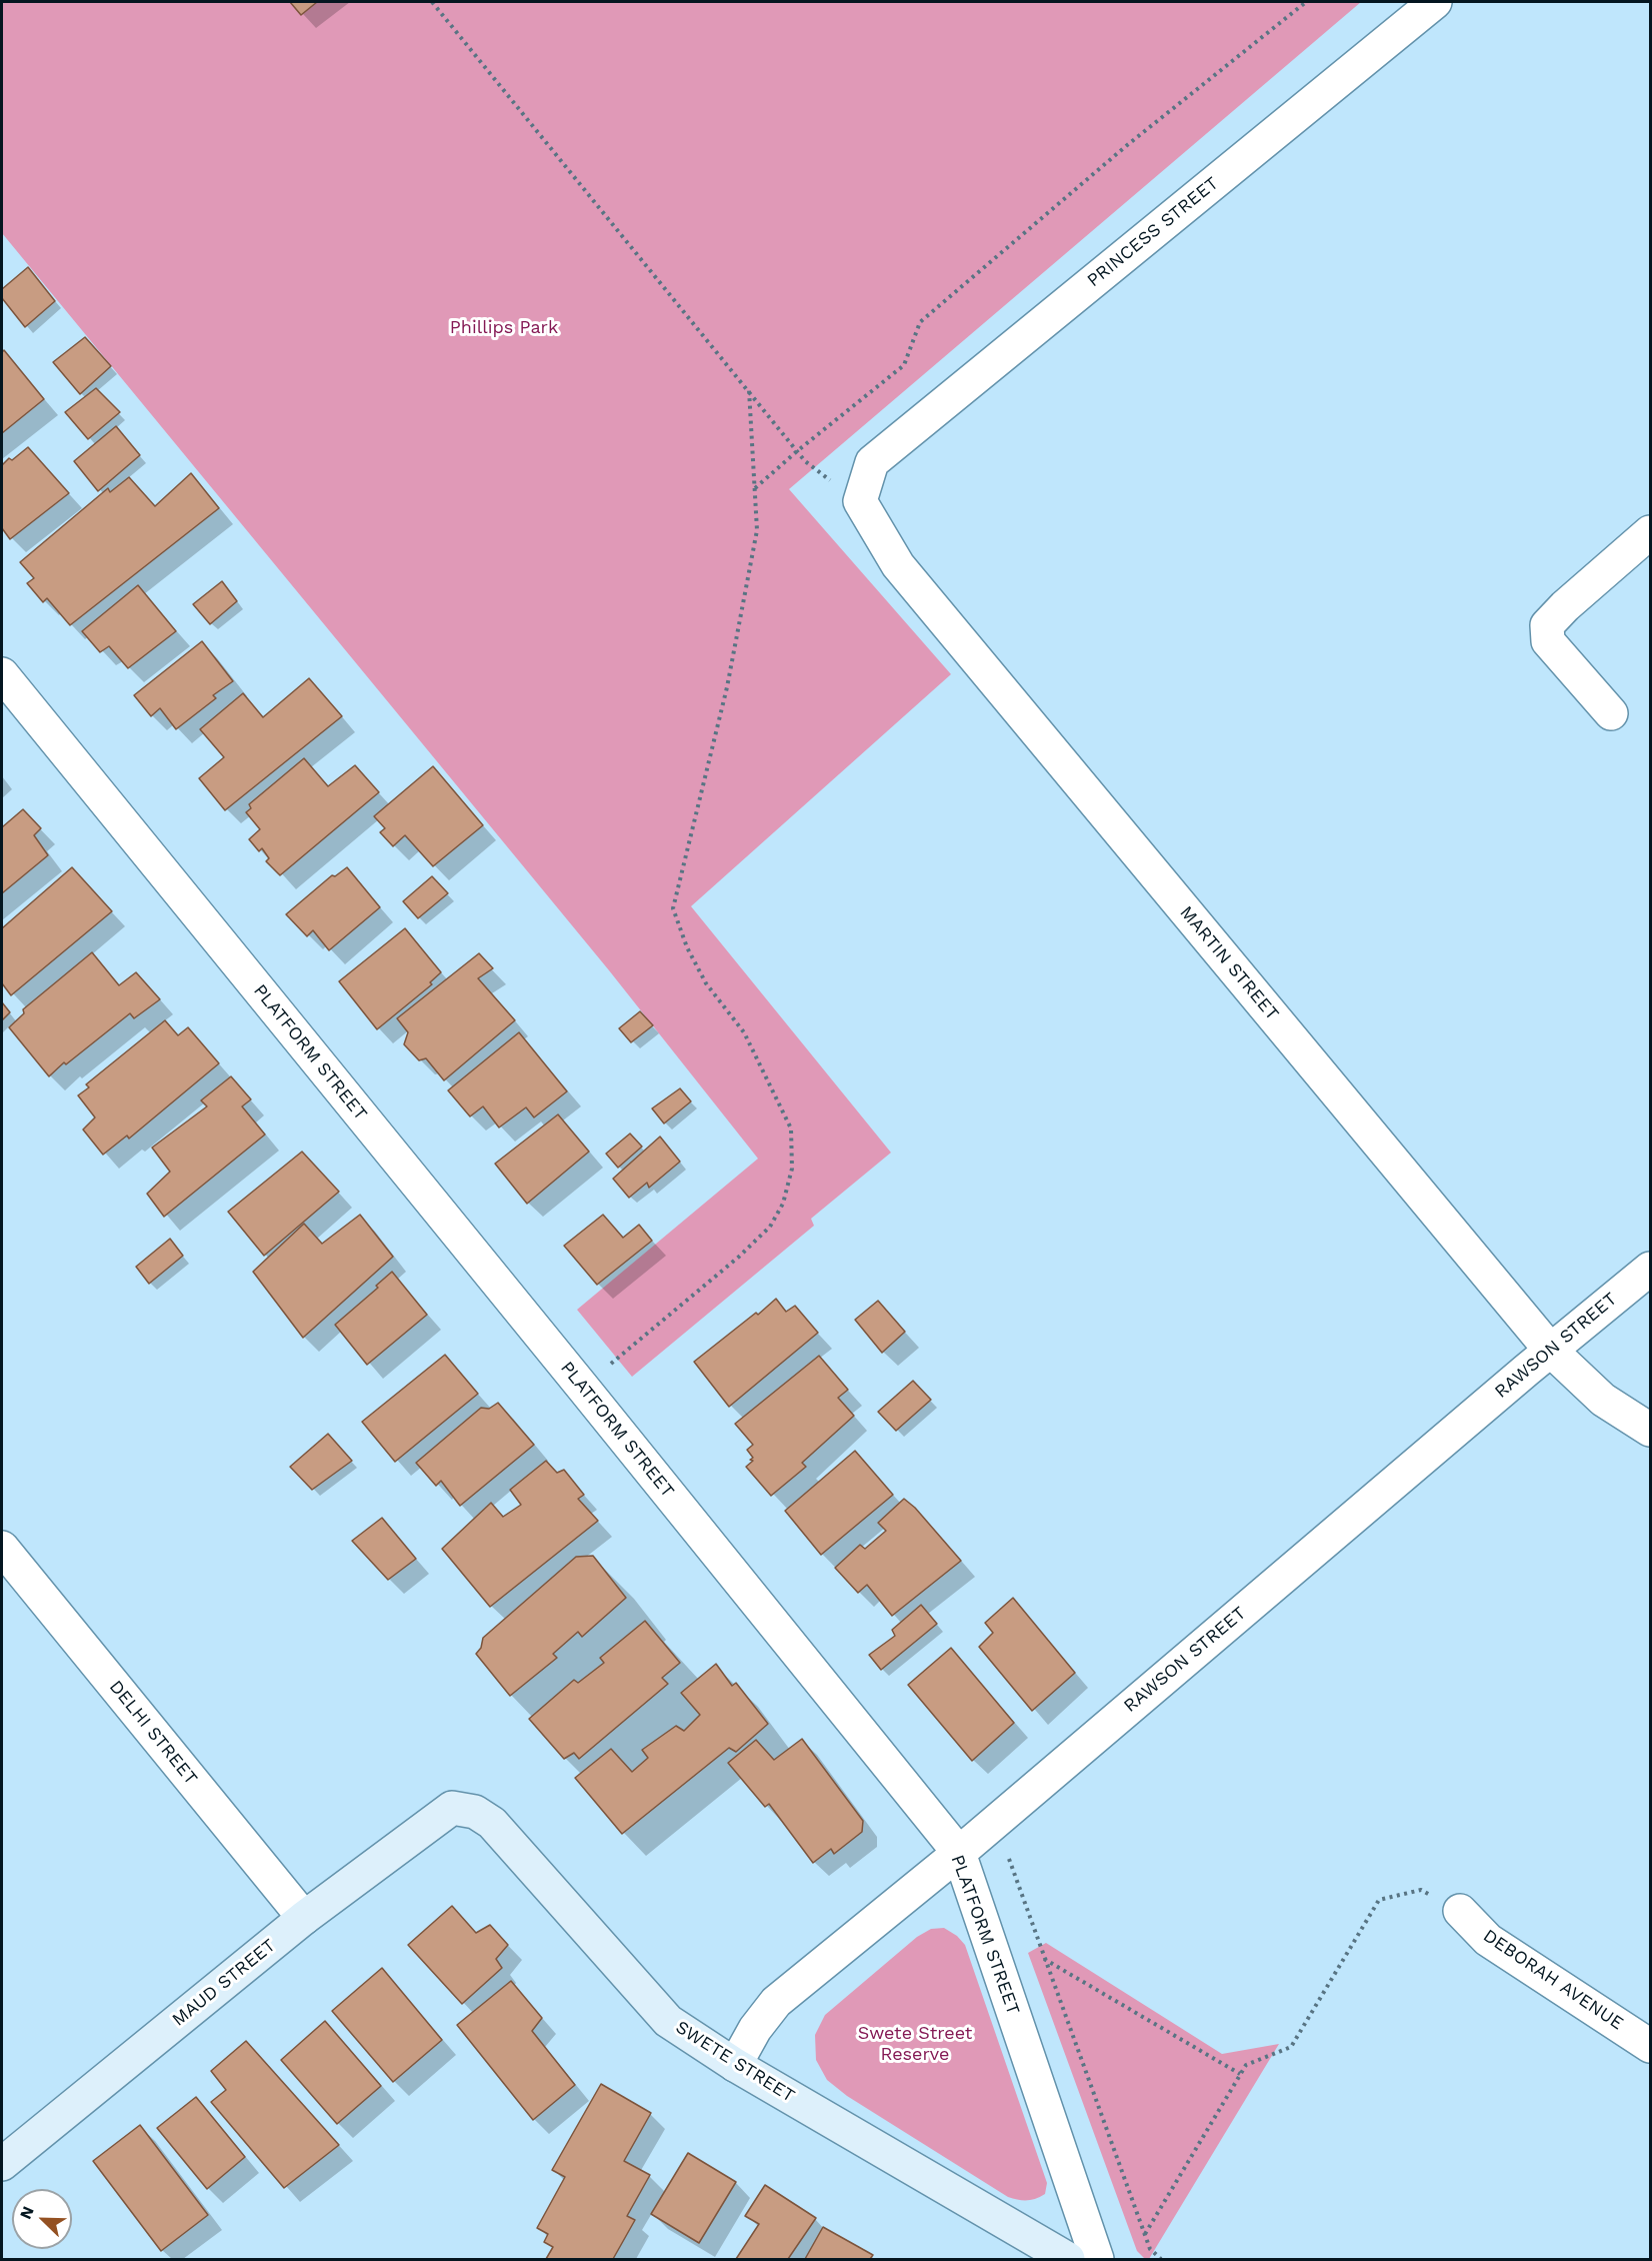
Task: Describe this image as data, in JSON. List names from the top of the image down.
{
  "streets": {
    "street": [
      "PRINCESS STREET",
      "MARTIN STREET",
      "PLATFORM STREET",
      "RAWSON STREET",
      "DELHI STREET",
      "DEBORAH AVENUE",
      "MAUD STREET",
      "SWETE STREET"
    ]
  },
  "crossings": [
    ["PRINCESS STREET", "MARTIN STREET"],
    ["MARTIN STREET", "RAWSON STREET"],
    ["PLATFORM STREET", "RAWSON STREET"],
    ["RAWSON STREET", "SWETE STREET"],
    ["DELHI STREET", "MAUD STREET"],
    ["MAUD STREET", "SWETE STREET"]
  ],
  "parks": ["Phillips Park", "Swete Street Reserve"],
  "north": "top left"
}
